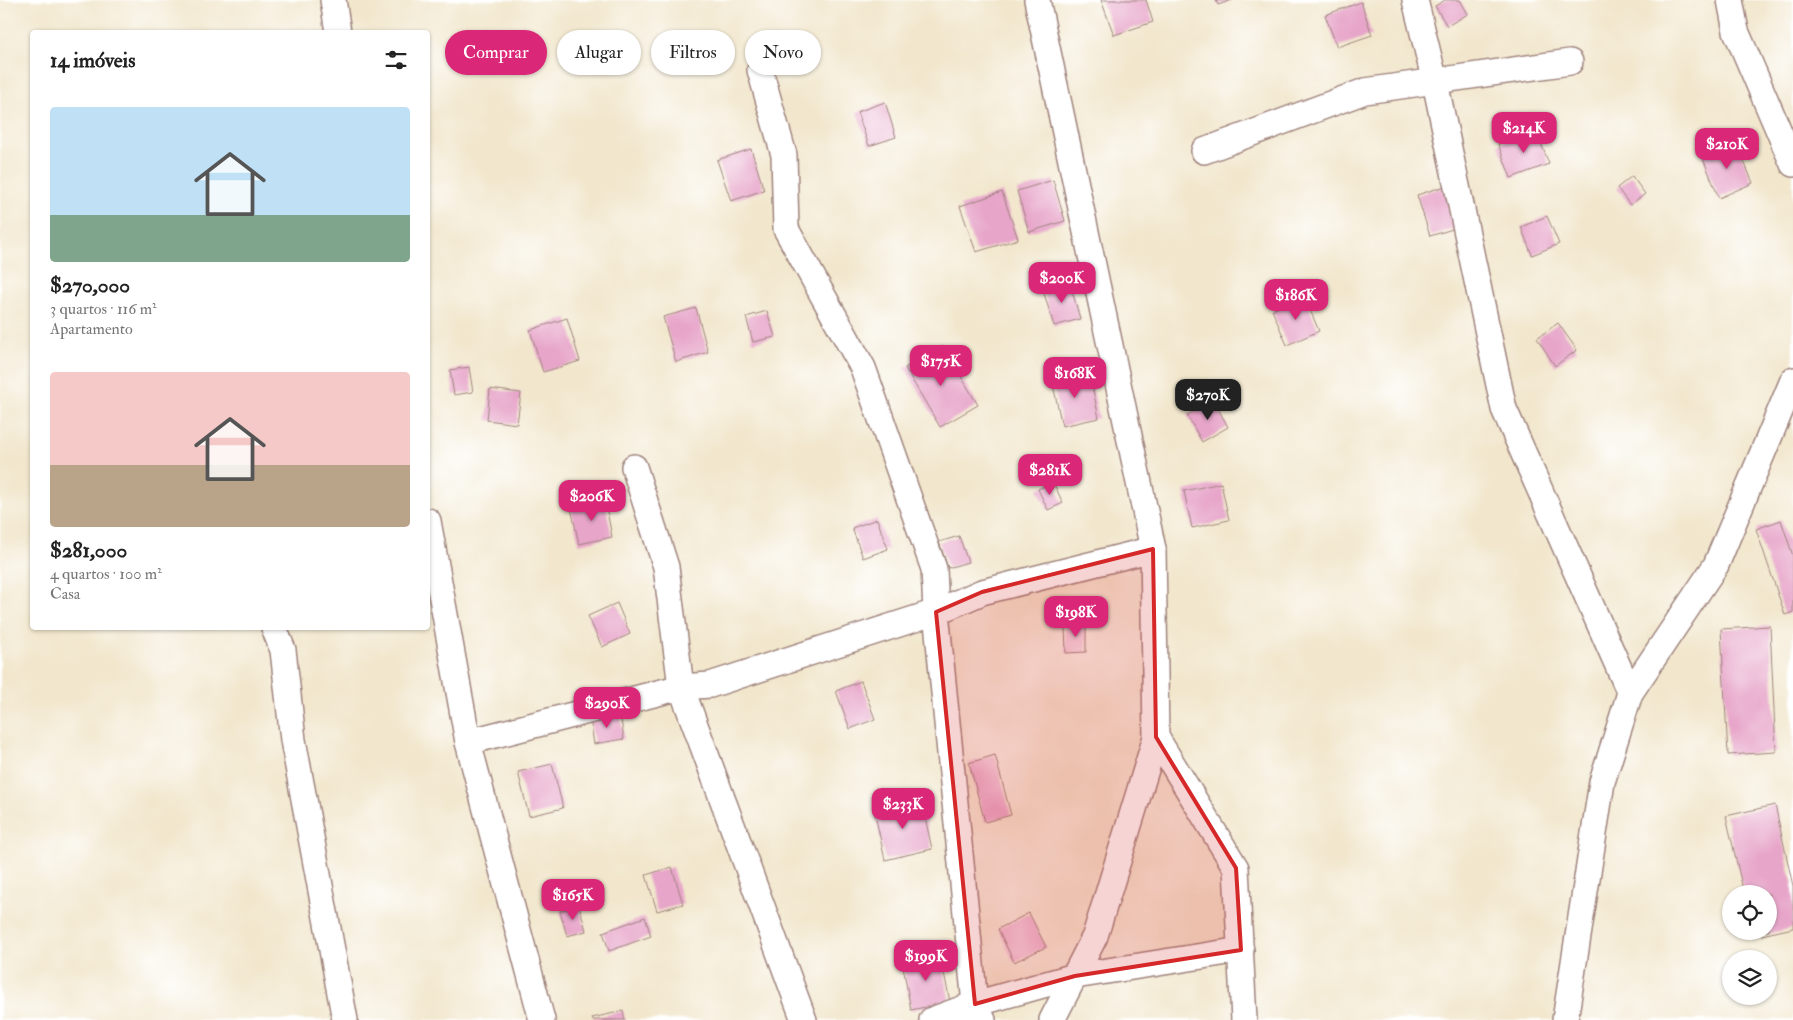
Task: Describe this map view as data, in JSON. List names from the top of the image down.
{
  "page": {
    "chip": [
      "Comprar",
      "Alugar",
      "Filtros",
      "Novo"
    ],
    "heading": "14 imóveis",
    "list": [
      {
        "name": "$270,000",
        "note": "3 quartos · 116 m² · Apartamento"
      },
      {
        "name": "$281,000",
        "note": "4 quartos · 100 m² · Casa"
      }
    ],
    "price": [
      "$214K",
      "$210K",
      "$200K",
      "$186K",
      "$175K",
      "$168K",
      "$270K",
      "$281K",
      "$206K",
      "$198K",
      "$290K",
      "$233K",
      "$165K",
      "$199K"
    ]
  }
}
